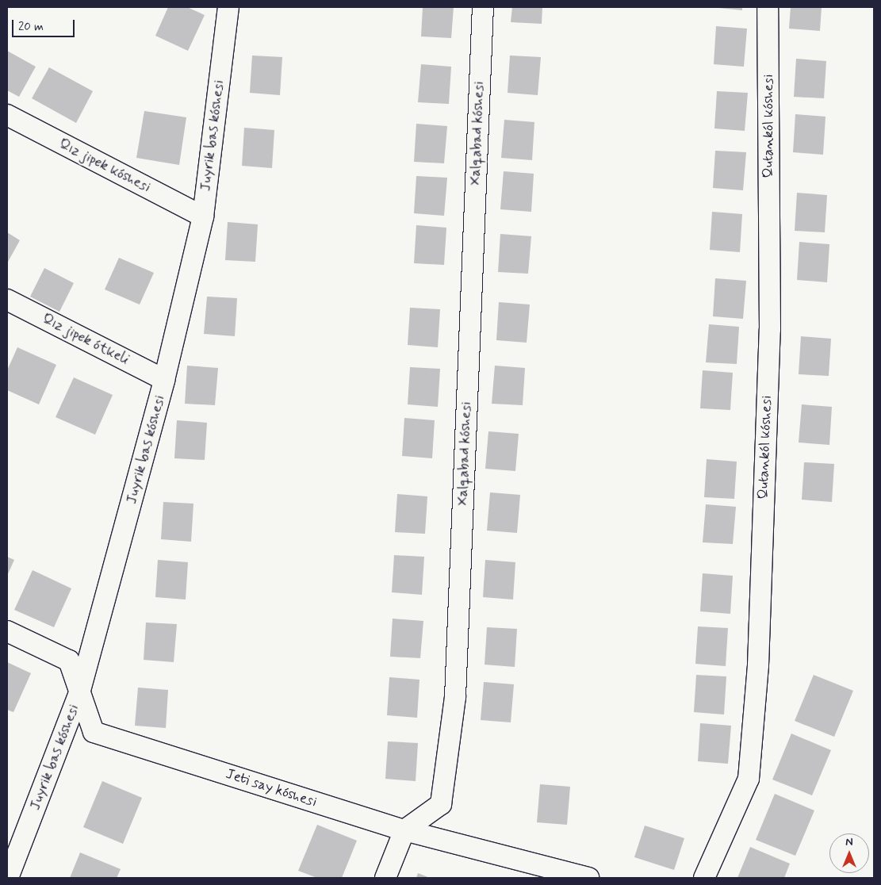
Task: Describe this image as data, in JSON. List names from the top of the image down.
{
  "streets": {
    "street": [
      "Qutankól kóshesi",
      "Xalqabad kóshesi",
      "Juyrik bas kóshesi",
      "Qız jipek kóshesi",
      "Qız jipek ótkeli",
      "Jeti say kóshesi"
    ]
  },
  "crossings": [
    ["Xalqabad kóshesi", "Jeti say kóshesi"],
    ["Juyrik bas kóshesi", "Qız jipek kóshesi"],
    ["Juyrik bas kóshesi", "Qız jipek ótkeli"],
    ["Juyrik bas kóshesi", "Jeti say kóshesi"]
  ],
  "scale_bar": "20 m",
  "north": "top"
}
